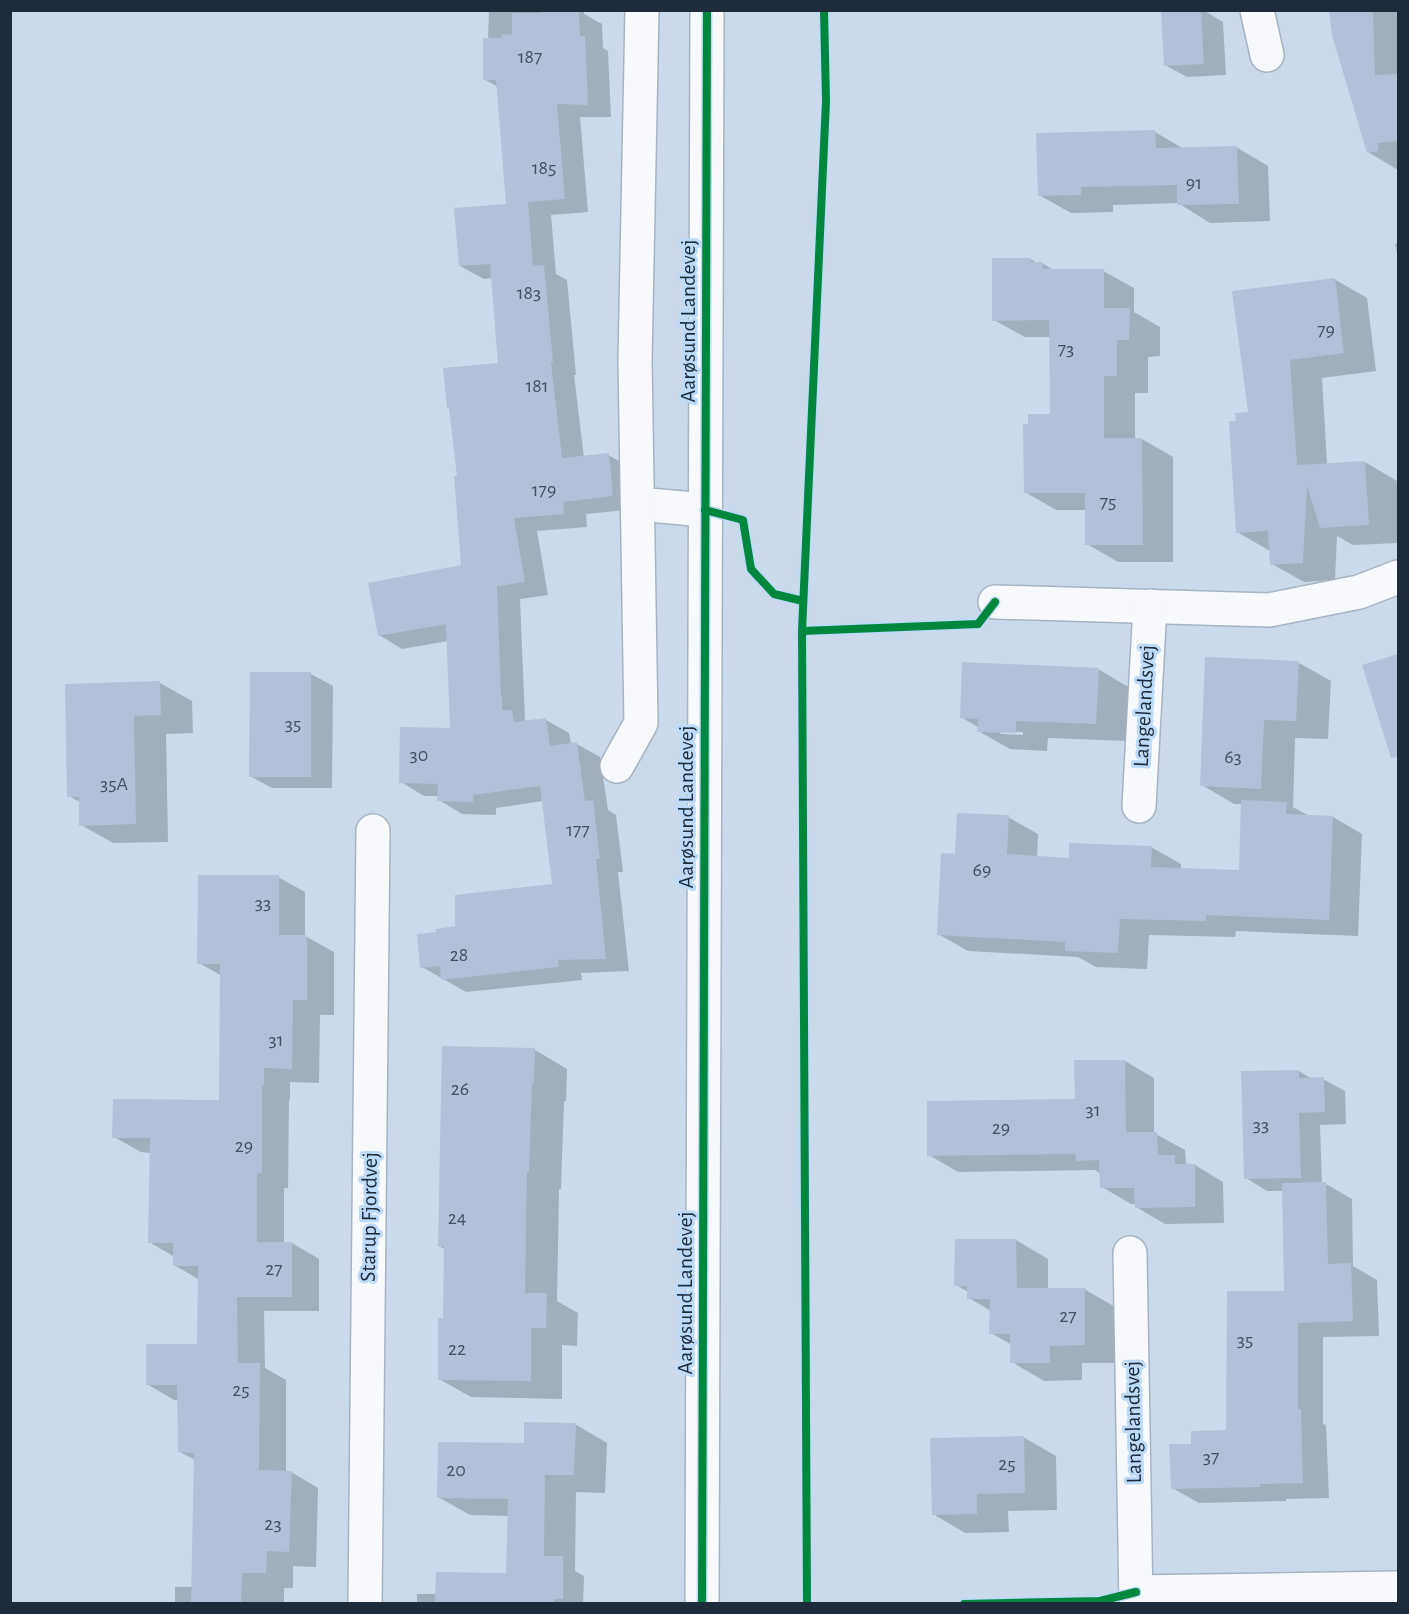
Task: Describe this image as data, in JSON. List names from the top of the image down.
{
  "streets": {
    "street": ["Aarøsund Landevej", "Langelandsvej", "Starup Fjordvej"]
  },
  "house_numbers": [
    "187",
    "185",
    "91",
    "183",
    "79",
    "73",
    "181",
    "179",
    "75",
    "35",
    "30",
    "63",
    "35A",
    "177",
    "69",
    "33",
    "28",
    "31",
    "26",
    "31",
    "33",
    "29",
    "29",
    "24",
    "27",
    "27",
    "35",
    "22",
    "25",
    "37",
    "25",
    "20",
    "23"
  ]
}
